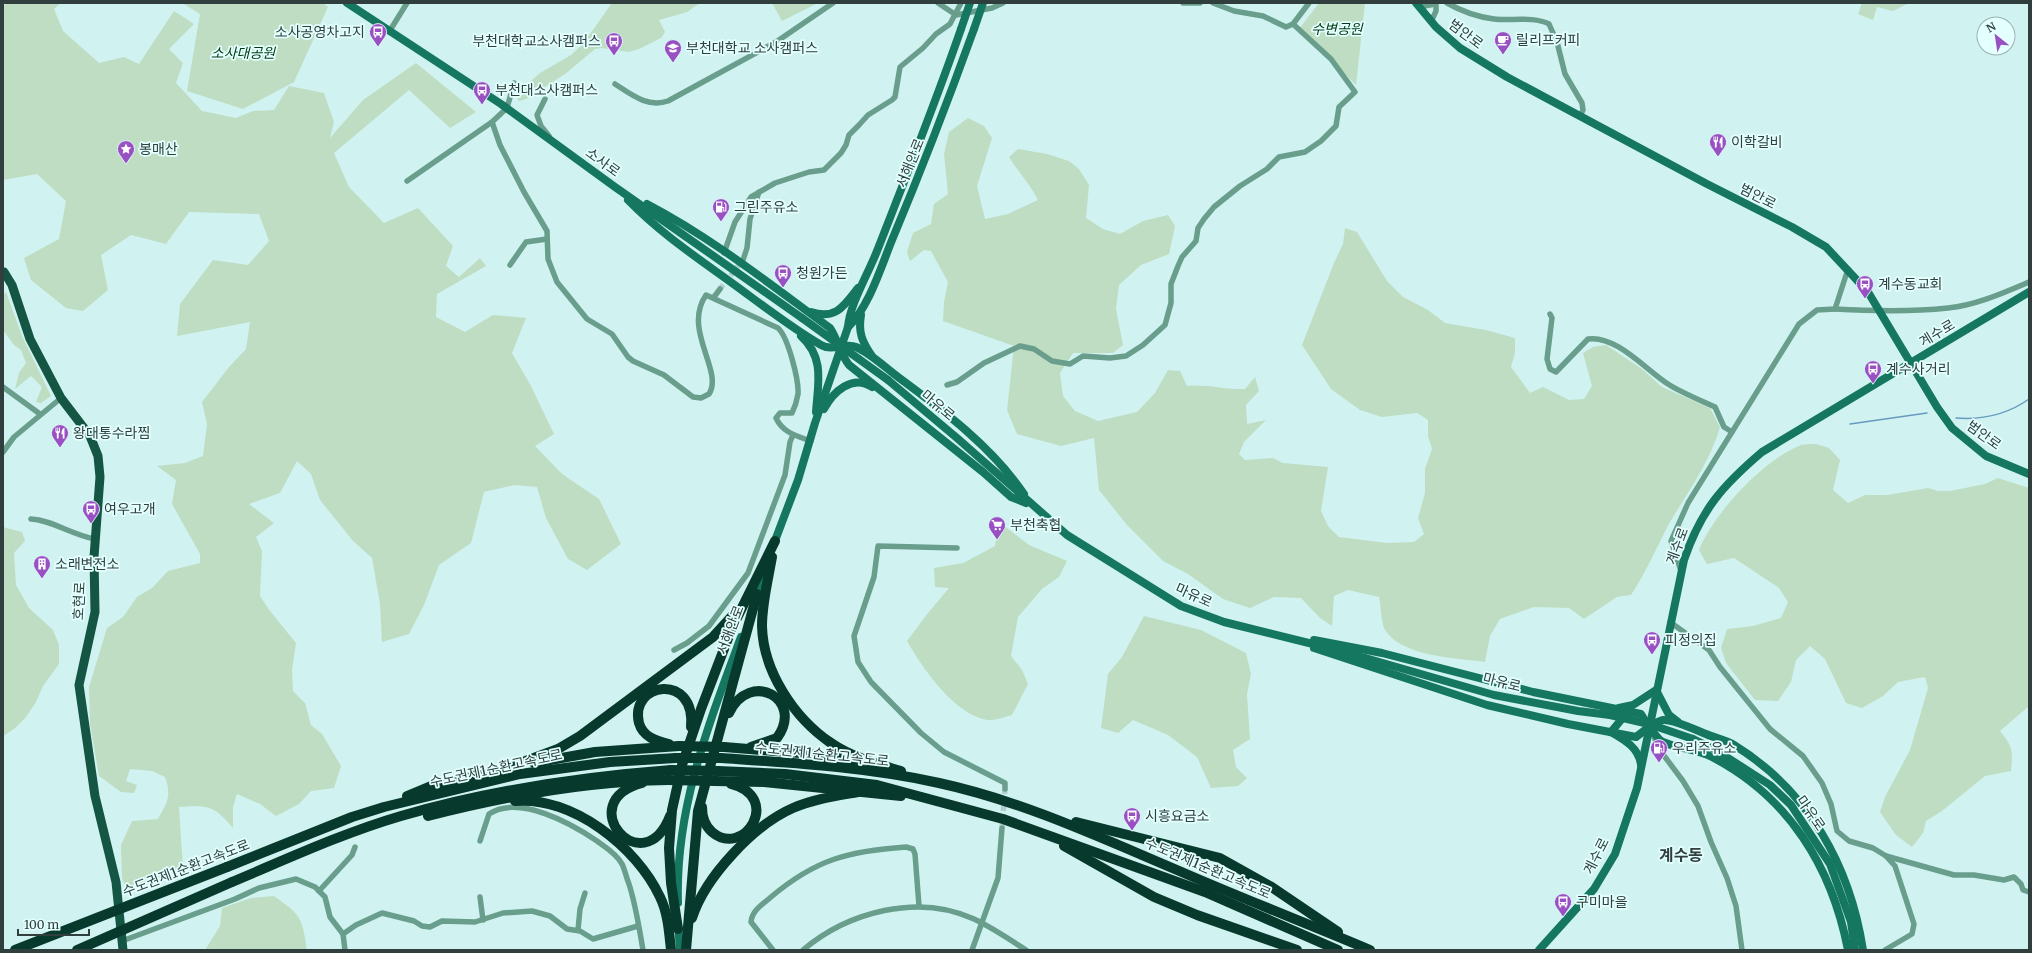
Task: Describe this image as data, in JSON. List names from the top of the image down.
{
  "streets": {
    "highway": ["수도권제1순환고속도로"],
    "main road": [
      "범안로",
      "소사로",
      "서해안로",
      "계수로",
      "마유로",
      "호현로"
    ]
  },
  "crossings": [
    ["범안로", "계수로"],
    ["소사로", "서해안로"],
    ["소사로", "마유로"],
    ["서해안로", "마유로"]
  ],
  "districts": ["계수동"],
  "parks": ["수변공원", "소사대공원"],
  "places": {
    "bus stop": [
      "소사공영차고지",
      "부천대학교소사캠퍼스",
      "부천대소사캠퍼스",
      "청원가든",
      "계수동교회",
      "계수사거리",
      "여우고개",
      "피정의집",
      "시흥요금소",
      "구미마을"
    ],
    "cafe": ["릴리프커피"],
    "school or university": ["부천대학교 소사캠퍼스"],
    "restaurant": ["이학갈비", "왕대통수라찜"],
    "place": ["봉매산"],
    "fuel station": ["그린주유소", "우리주유소"],
    "supermarket": ["부천축협"],
    "building": ["소래변전소"]
  },
  "scale_bar": "100 m",
  "north": "top left"
}
